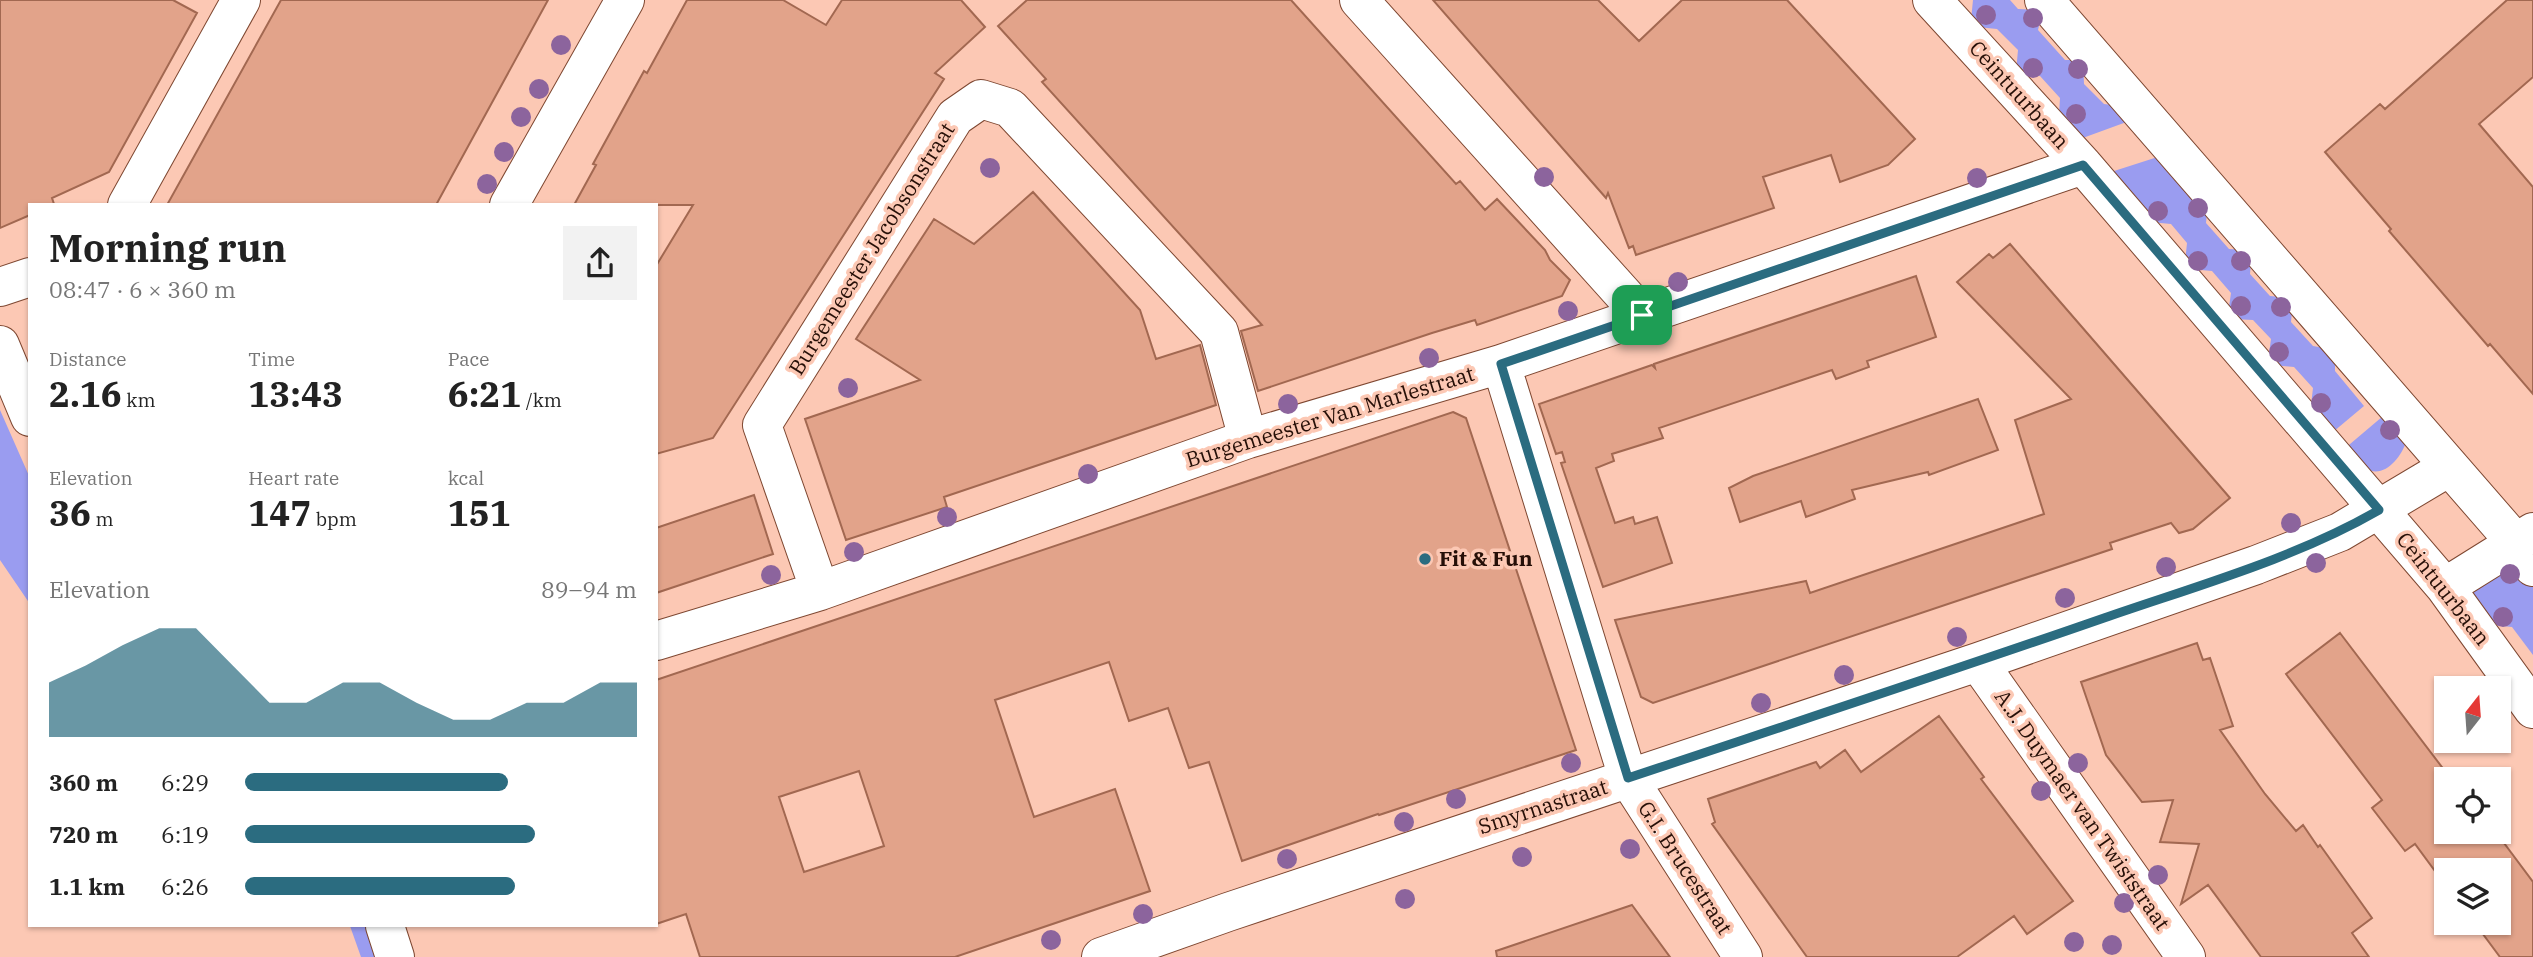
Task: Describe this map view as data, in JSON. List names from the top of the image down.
{
  "streets": {
    "street": [
      "Ceintuurbaan",
      "Burgemeester Jacobsonstraat",
      "Burgemeester Van Marlestraat",
      "Smyrnastraat",
      "A.J. Duymaer van Twiststraat",
      "G.I. Brucestraat"
    ]
  },
  "crossings": [
    ["Ceintuurbaan", "Burgemeester Van Marlestraat"],
    ["Ceintuurbaan", "Smyrnastraat"],
    ["Burgemeester Jacobsonstraat", "Burgemeester Van Marlestraat"],
    ["Burgemeester Van Marlestraat", "G.I. Brucestraat"],
    ["Smyrnastraat", "A.J. Duymaer van Twiststraat"],
    ["Smyrnastraat", "G.I. Brucestraat"]
  ],
  "places": ["Fit & Fun"],
  "north": "top",
  "page": {
    "heading": ["Morning run", "08:47 · 6 × 360 m"],
    "stats": [
      ["Distance", "2.16 km"],
      ["Time", "13:43"],
      ["Pace", "6:21 /km"],
      ["Elevation", "36 m"],
      ["Heart rate", "147 bpm"],
      ["kcal", "151"]
    ],
    "chart": ["Elevation", "89–94 m"],
    "list": [
      {
        "name": "360 m",
        "note": "6:29"
      },
      {
        "name": "720 m",
        "note": "6:19"
      },
      {
        "name": "1.1 km",
        "note": "6:26"
      }
    ]
  }
}
